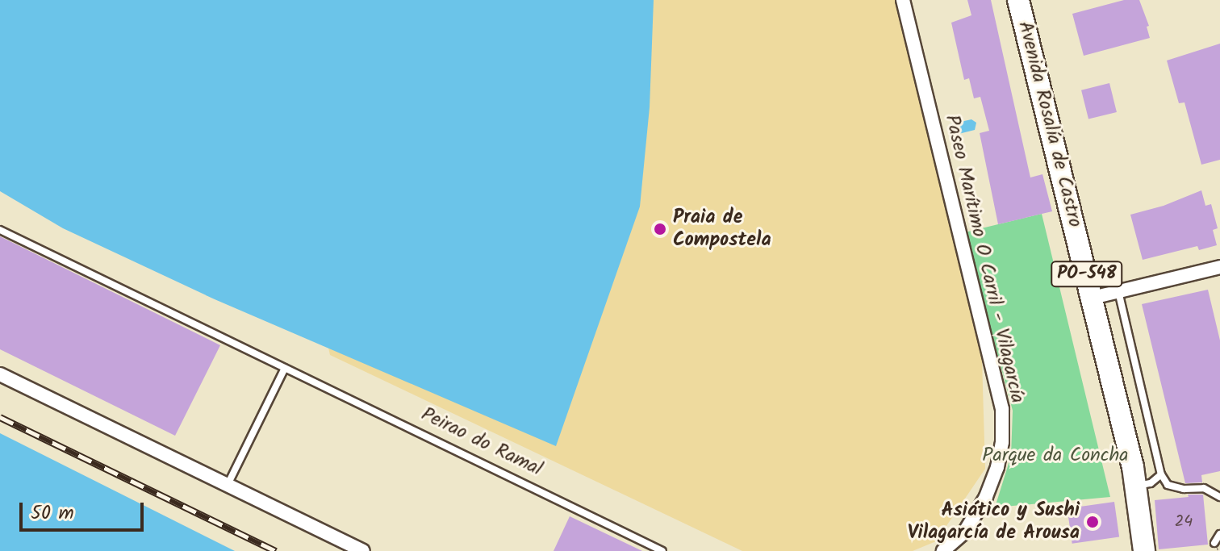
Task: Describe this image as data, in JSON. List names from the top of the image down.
{
  "streets": {
    "main road": ["Avenida Rosalía de Castro", "PO-548"],
    "street": ["Paseo Marítimo O Carril - Vilagarcía"],
    "lane": ["Peirao do Ramal"]
  },
  "parks": ["Parque da Concha"],
  "places": ["Praia de Compostela", "Asiático y Sushi Vilagarcía de Arousa"],
  "house_numbers": ["24"],
  "scale_bar": "50 m"
}
